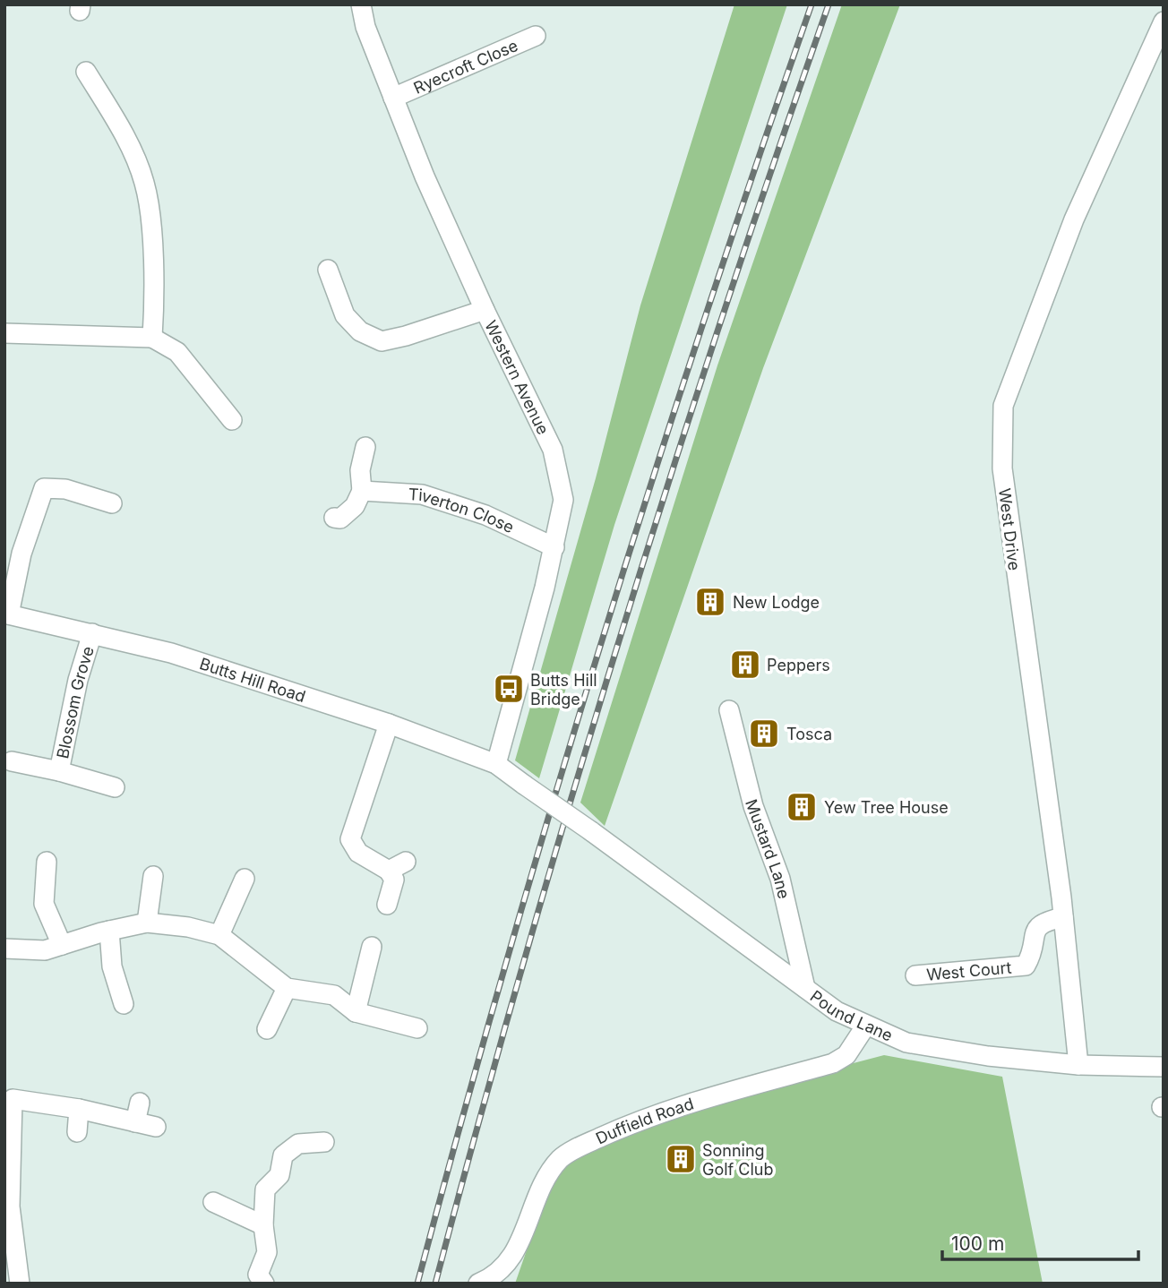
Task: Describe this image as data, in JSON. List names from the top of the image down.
{
  "streets": {
    "street": [
      "Ryecroft Close",
      "Western Avenue",
      "Tiverton Close",
      "West Drive",
      "Butts Hill Road",
      "Blossom Grove",
      "Mustard Lane",
      "West Court",
      "Pound Lane",
      "Duffield Road"
    ]
  },
  "crossings": [
    ["Ryecroft Close", "Western Avenue"],
    ["Western Avenue", "Tiverton Close"],
    ["Western Avenue", "Butts Hill Road"],
    ["Western Avenue", "Pound Lane"],
    ["West Drive", "West Court"],
    ["West Drive", "Pound Lane"],
    ["Butts Hill Road", "Blossom Grove"],
    ["Butts Hill Road", "Pound Lane"],
    ["Mustard Lane", "Pound Lane"],
    ["Pound Lane", "Duffield Road"]
  ],
  "places": {
    "building": [
      "New Lodge",
      "Peppers",
      "Tosca",
      "Yew Tree House",
      "Sonning Golf Club"
    ],
    "bus stop": ["Butts Hill Bridge"]
  },
  "scale_bar": "100 m"
}
